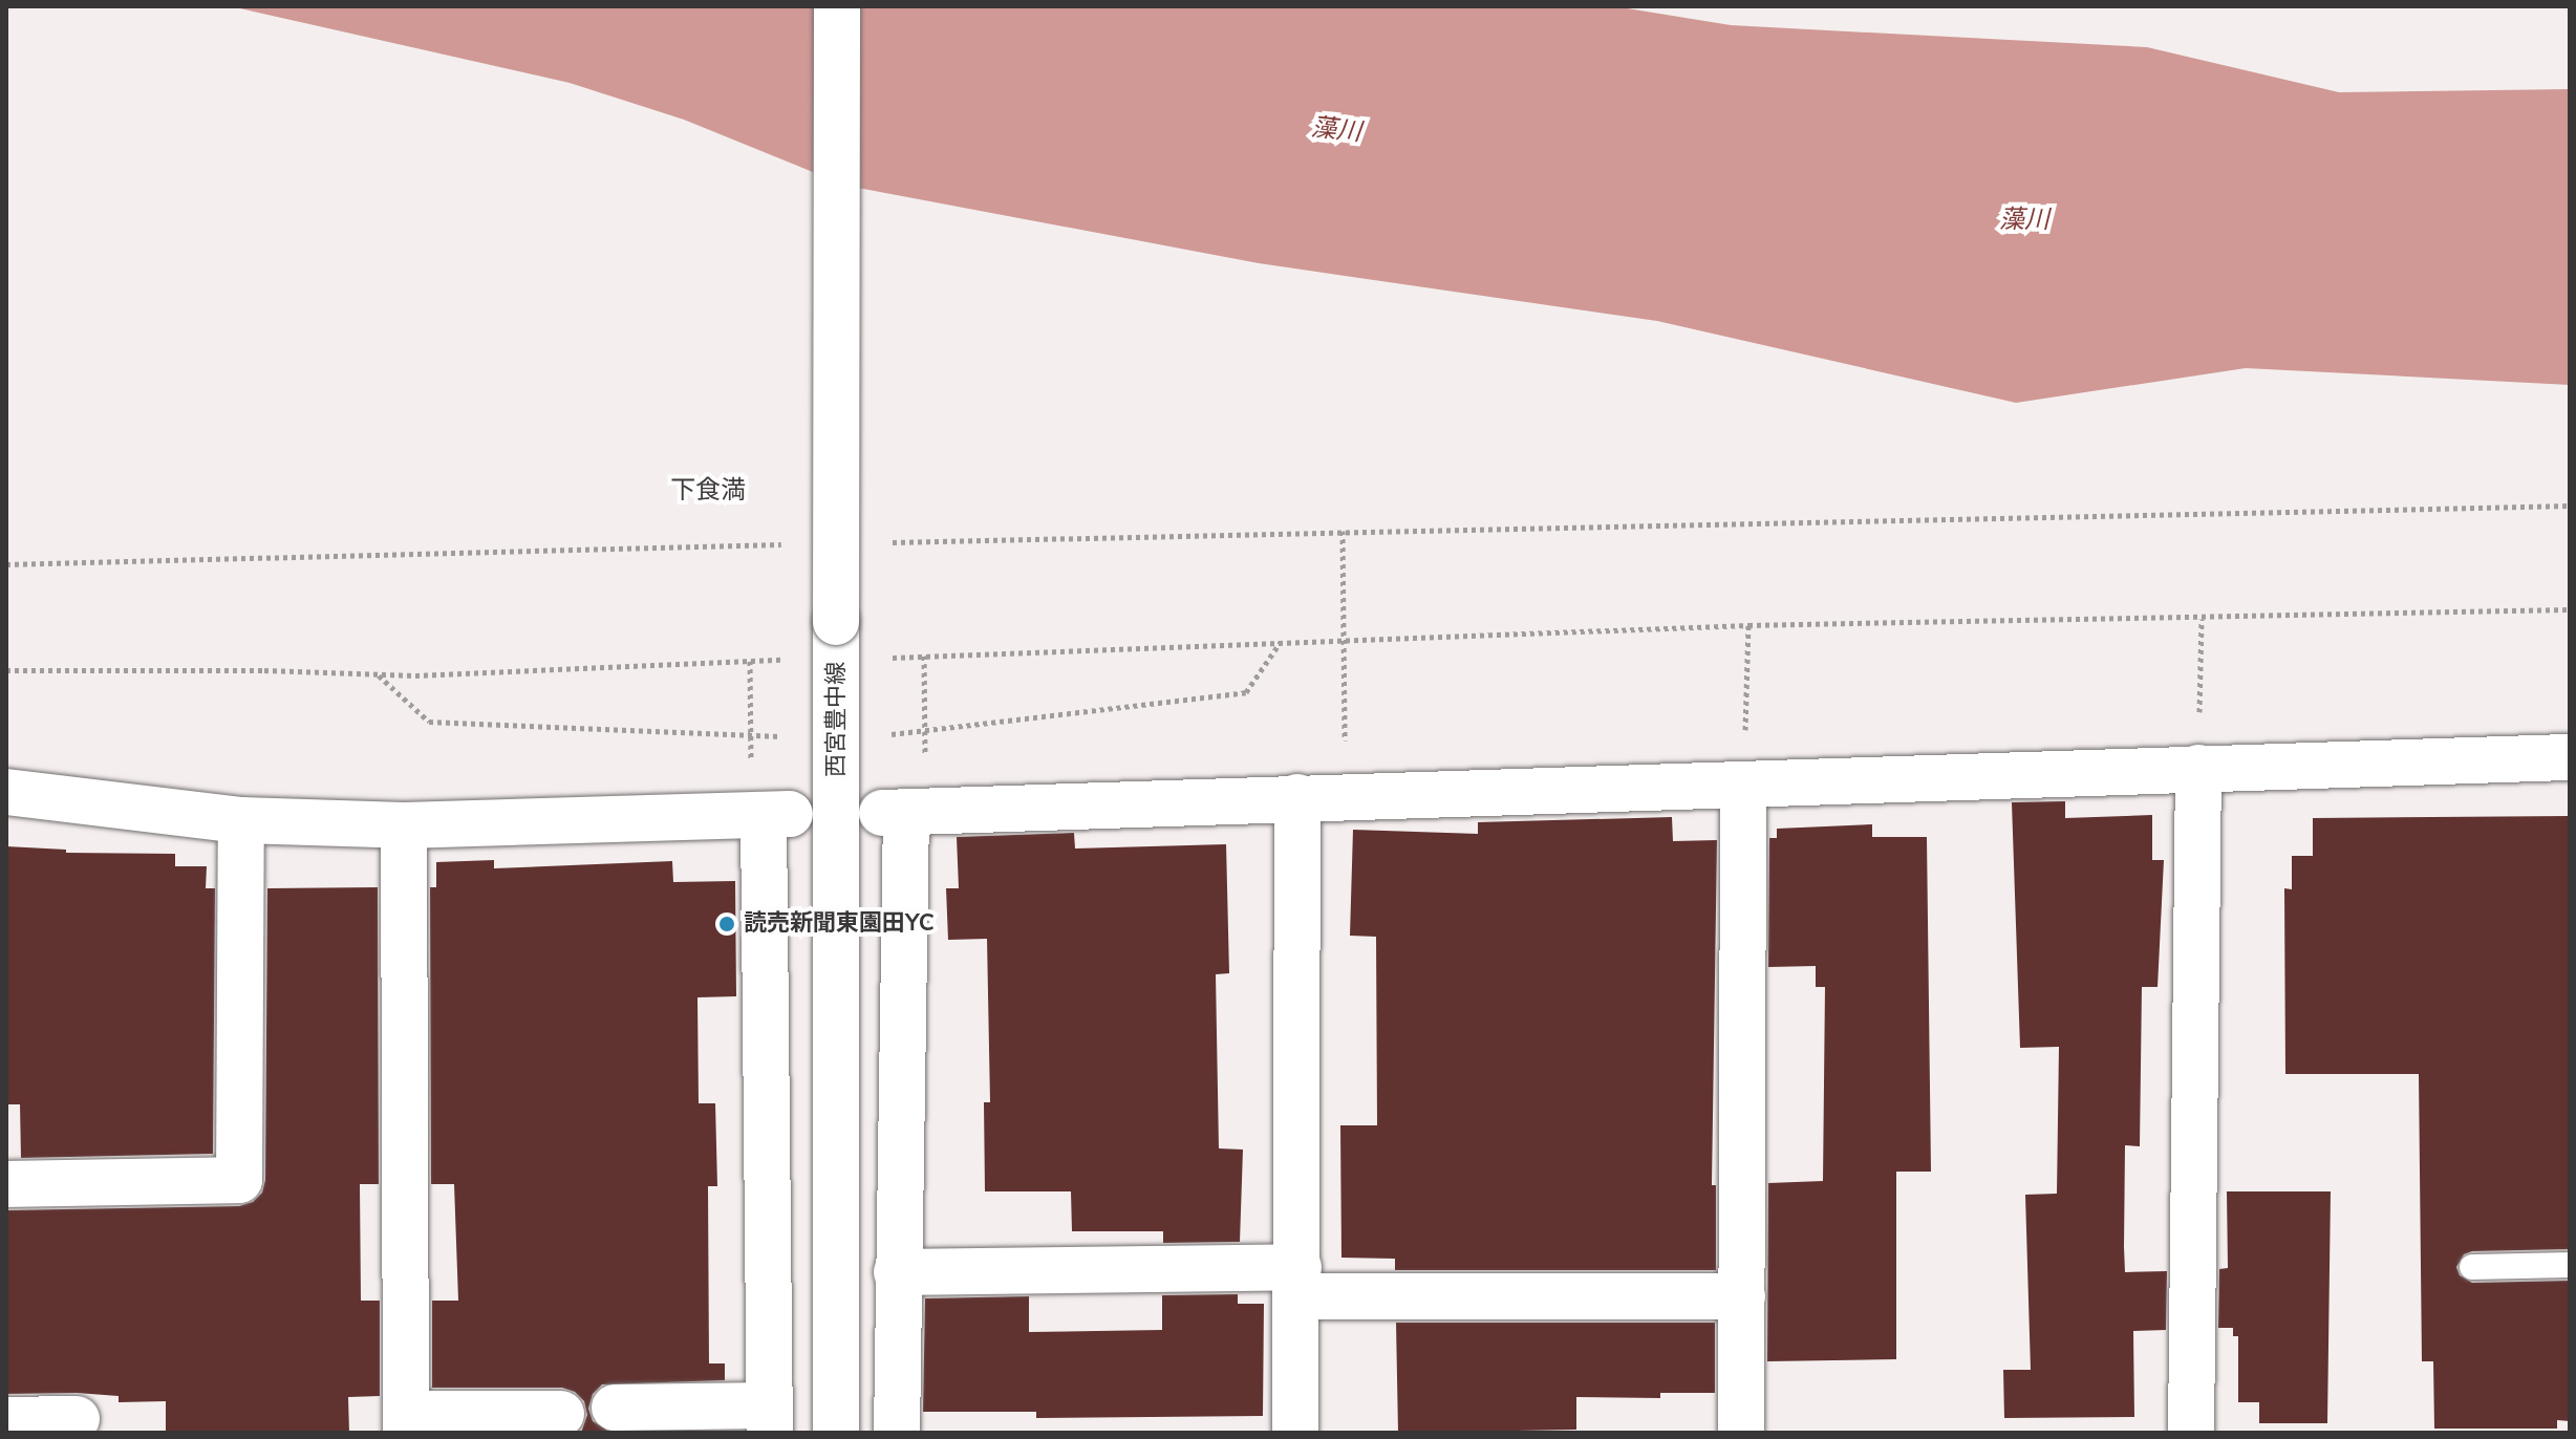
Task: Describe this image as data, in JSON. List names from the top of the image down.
{
  "streets": {
    "street": ["西宮豊中線"]
  },
  "districts": ["下食満"],
  "water": ["藻川"],
  "places": ["読売新聞東園田YC"]
}
